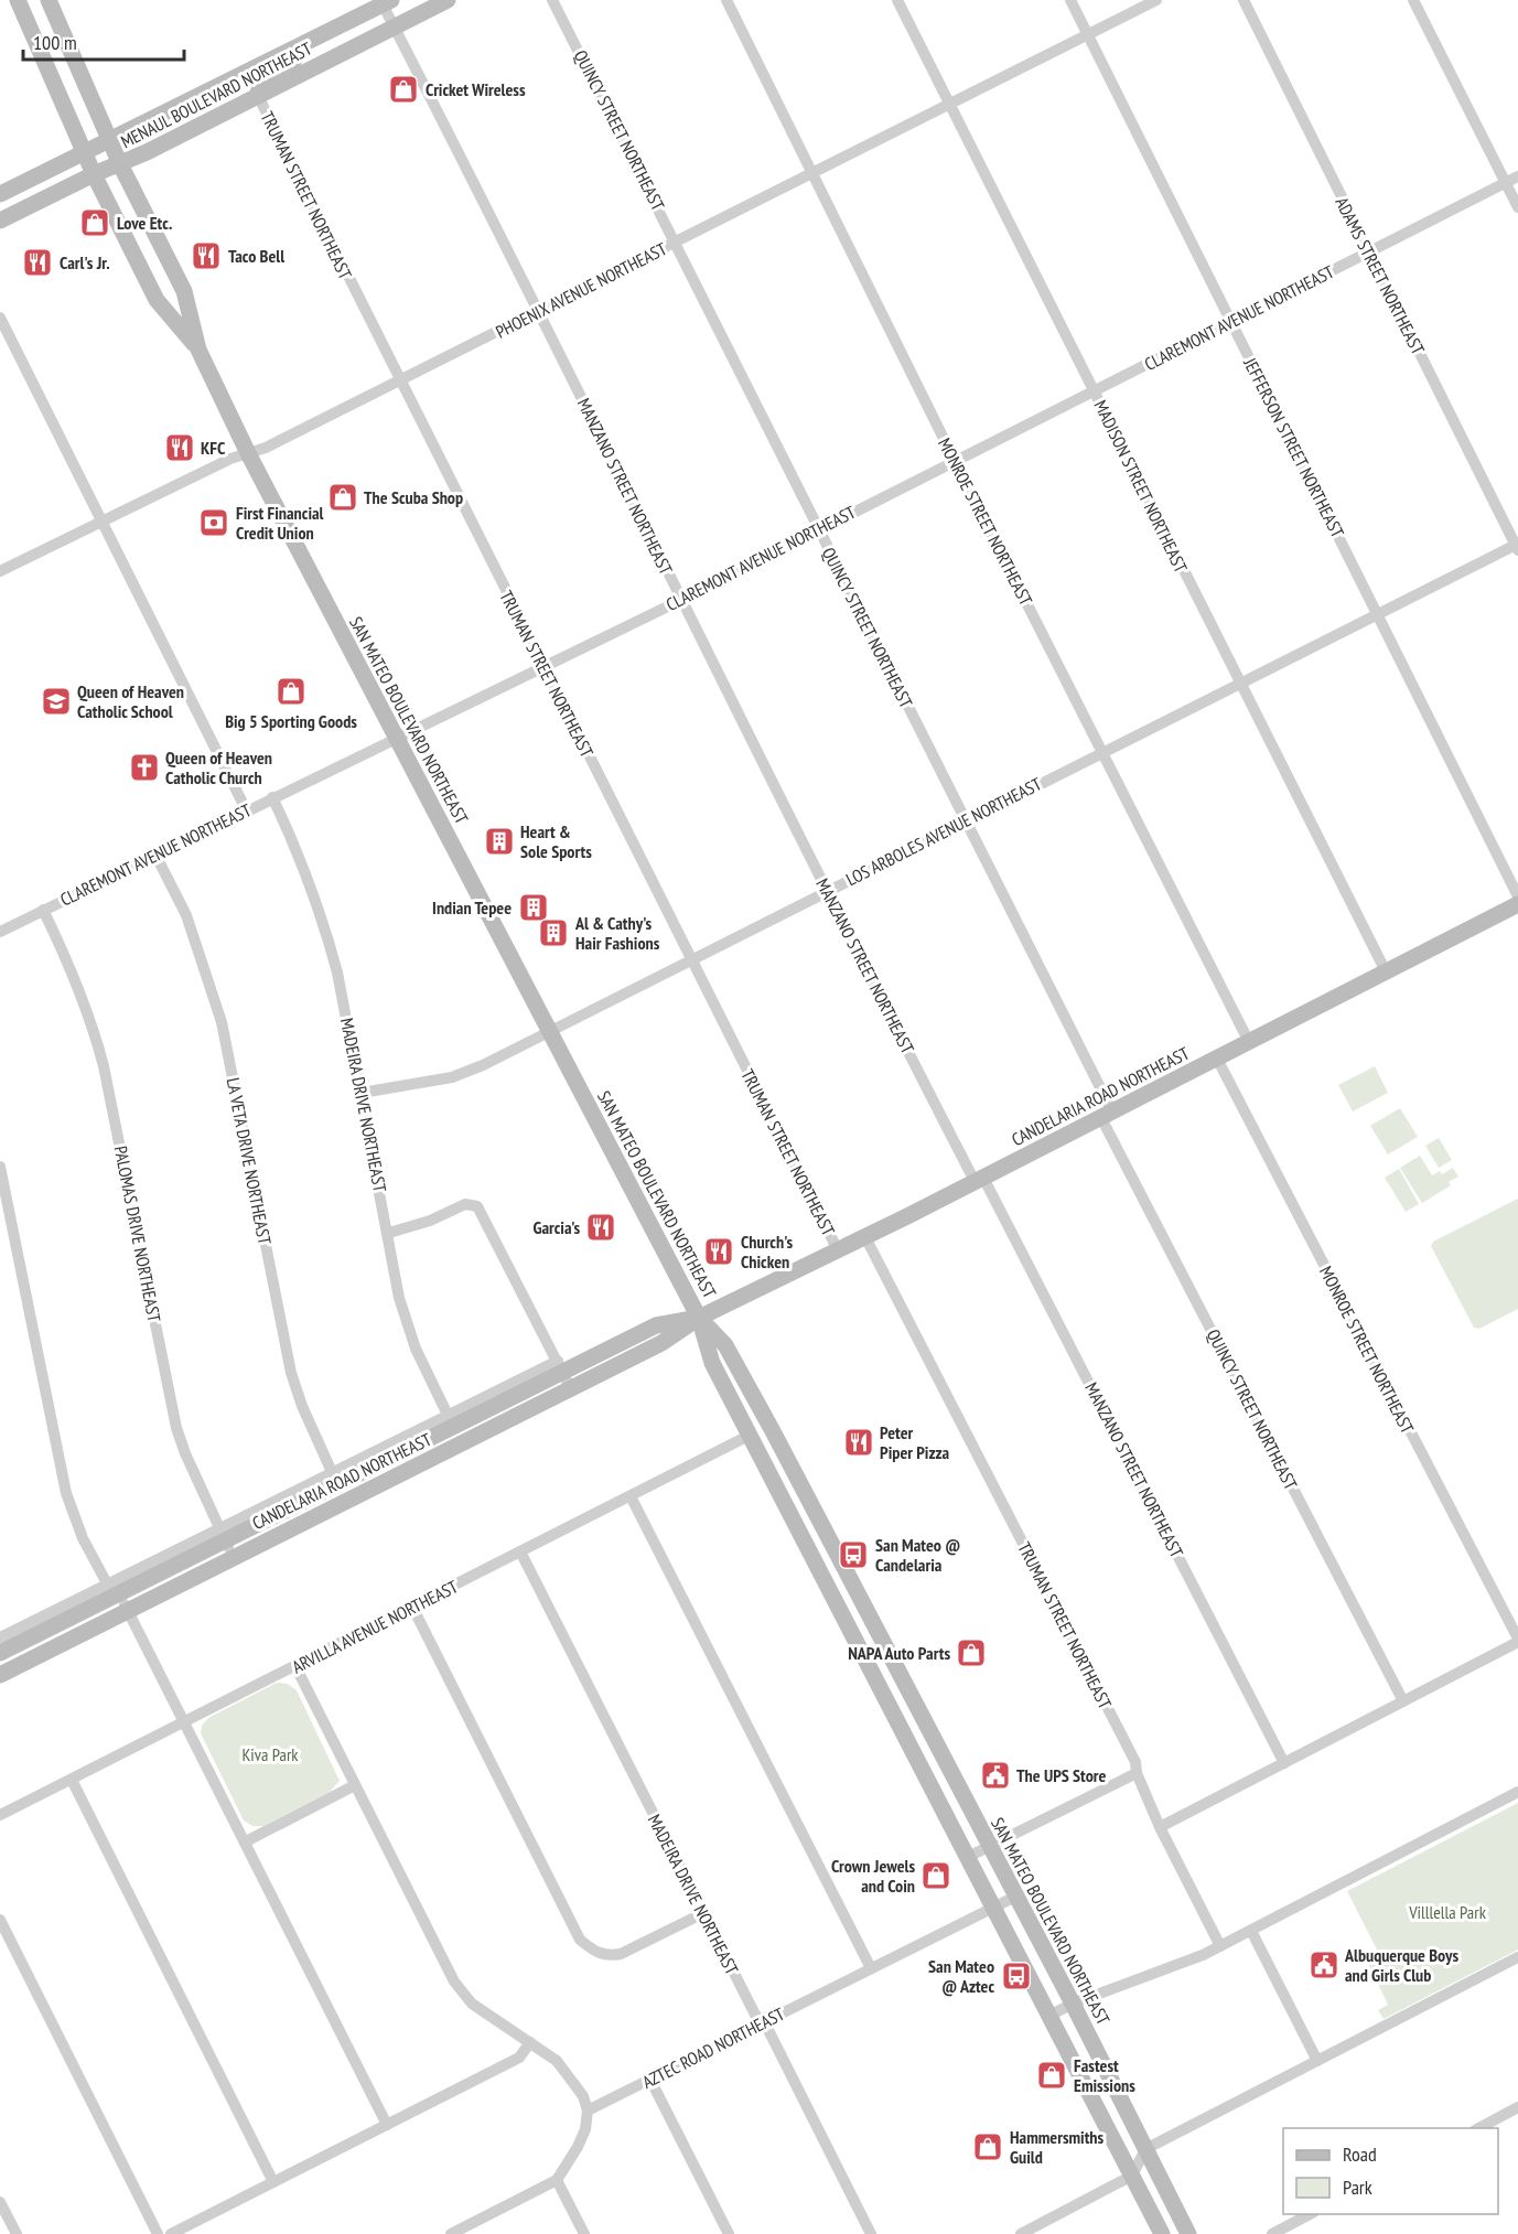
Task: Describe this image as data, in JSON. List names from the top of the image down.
{
  "streets": {
    "main road": ["MENAUL BOULEVARD NORTHEAST", "SAN MATEO BOULEVARD NORTHEAST", "CANDELARIA ROAD NORTHEAST"],
    "street": [
      "QUINCY STREET NORTHEAST",
      "TRUMAN STREET NORTHEAST",
      "ADAMS STREET NORTHEAST",
      "PHOENIX AVENUE NORTHEAST",
      "CLAREMONT AVENUE NORTHEAST",
      "JEFFERSON STREET NORTHEAST",
      "MANZANO STREET NORTHEAST",
      "MADISON STREET NORTHEAST",
      "MONROE STREET NORTHEAST",
      "LOS ARBOLES AVENUE NORTHEAST",
      "MADEIRA DRIVE NORTHEAST",
      "LA VETA DRIVE NORTHEAST",
      "PALOMAS DRIVE NORTHEAST",
      "ARVILLA AVENUE NORTHEAST",
      "AZTEC ROAD NORTHEAST"
    ]
  },
  "crossings": [
    ["MENAUL BOULEVARD NORTHEAST", "TRUMAN STREET NORTHEAST"],
    ["MENAUL BOULEVARD NORTHEAST", "MANZANO STREET NORTHEAST"],
    ["MENAUL BOULEVARD NORTHEAST", "SAN MATEO BOULEVARD NORTHEAST"],
    ["QUINCY STREET NORTHEAST", "PHOENIX AVENUE NORTHEAST"],
    ["QUINCY STREET NORTHEAST", "CLAREMONT AVENUE NORTHEAST"],
    ["QUINCY STREET NORTHEAST", "LOS ARBOLES AVENUE NORTHEAST"],
    ["QUINCY STREET NORTHEAST", "CANDELARIA ROAD NORTHEAST"],
    ["TRUMAN STREET NORTHEAST", "PHOENIX AVENUE NORTHEAST"],
    ["TRUMAN STREET NORTHEAST", "CLAREMONT AVENUE NORTHEAST"],
    ["TRUMAN STREET NORTHEAST", "LOS ARBOLES AVENUE NORTHEAST"],
    ["TRUMAN STREET NORTHEAST", "CANDELARIA ROAD NORTHEAST"],
    ["ADAMS STREET NORTHEAST", "CLAREMONT AVENUE NORTHEAST"],
    ["ADAMS STREET NORTHEAST", "LOS ARBOLES AVENUE NORTHEAST"],
    ["PHOENIX AVENUE NORTHEAST", "JEFFERSON STREET NORTHEAST"],
    ["PHOENIX AVENUE NORTHEAST", "MANZANO STREET NORTHEAST"],
    ["PHOENIX AVENUE NORTHEAST", "MADISON STREET NORTHEAST"],
    ["PHOENIX AVENUE NORTHEAST", "MONROE STREET NORTHEAST"],
    ["PHOENIX AVENUE NORTHEAST", "SAN MATEO BOULEVARD NORTHEAST"],
    ["CLAREMONT AVENUE NORTHEAST", "JEFFERSON STREET NORTHEAST"],
    ["CLAREMONT AVENUE NORTHEAST", "MANZANO STREET NORTHEAST"],
    ["CLAREMONT AVENUE NORTHEAST", "MADISON STREET NORTHEAST"],
    ["CLAREMONT AVENUE NORTHEAST", "MONROE STREET NORTHEAST"],
    ["CLAREMONT AVENUE NORTHEAST", "SAN MATEO BOULEVARD NORTHEAST"],
    ["CLAREMONT AVENUE NORTHEAST", "MADEIRA DRIVE NORTHEAST"],
    ["CLAREMONT AVENUE NORTHEAST", "LA VETA DRIVE NORTHEAST"],
    ["CLAREMONT AVENUE NORTHEAST", "PALOMAS DRIVE NORTHEAST"],
    ["JEFFERSON STREET NORTHEAST", "LOS ARBOLES AVENUE NORTHEAST"],
    ["MANZANO STREET NORTHEAST", "LOS ARBOLES AVENUE NORTHEAST"],
    ["MANZANO STREET NORTHEAST", "CANDELARIA ROAD NORTHEAST"],
    ["MADISON STREET NORTHEAST", "LOS ARBOLES AVENUE NORTHEAST"],
    ["MADISON STREET NORTHEAST", "CANDELARIA ROAD NORTHEAST"],
    ["MONROE STREET NORTHEAST", "LOS ARBOLES AVENUE NORTHEAST"],
    ["MONROE STREET NORTHEAST", "CANDELARIA ROAD NORTHEAST"],
    ["SAN MATEO BOULEVARD NORTHEAST", "LOS ARBOLES AVENUE NORTHEAST"],
    ["SAN MATEO BOULEVARD NORTHEAST", "CANDELARIA ROAD NORTHEAST"],
    ["SAN MATEO BOULEVARD NORTHEAST", "ARVILLA AVENUE NORTHEAST"],
    ["SAN MATEO BOULEVARD NORTHEAST", "AZTEC ROAD NORTHEAST"],
    ["LOS ARBOLES AVENUE NORTHEAST", "MADEIRA DRIVE NORTHEAST"],
    ["CANDELARIA ROAD NORTHEAST", "PALOMAS DRIVE NORTHEAST"],
    ["MADEIRA DRIVE NORTHEAST", "ARVILLA AVENUE NORTHEAST"],
    ["MADEIRA DRIVE NORTHEAST", "AZTEC ROAD NORTHEAST"]
  ],
  "parks": ["Kiva Park", "Villlella Park"],
  "places": {
    "shop": [
      "Cricket Wireless",
      "Love Etc.",
      "The Scuba Shop",
      "Big 5 Sporting Goods",
      "NAPA Auto Parts",
      "Crown Jewels and Coin",
      "Fastest Emissions",
      "Hammersmiths Guild"
    ],
    "restaurant": [
      "Taco Bell",
      "Carl's Jr.",
      "KFC",
      "Garcia's",
      "Church's Chicken",
      "Peter Piper Pizza"
    ],
    "bank": ["First Financial Credit Union"],
    "school or university": ["Queen of Heaven Catholic School"],
    "church": ["Queen of Heaven Catholic Church"],
    "building": ["Heart & Sole Sports", "Indian Tepee", "Al & Cathy's Hair Fashions"],
    "bus stop": ["San Mateo @ Candelaria", "San Mateo @ Aztec"],
    "public building": ["The UPS Store", "Albuquerque Boys and Girls Club"]
  },
  "legend": ["Road", "Park"],
  "scale_bar": "100 m"
}
